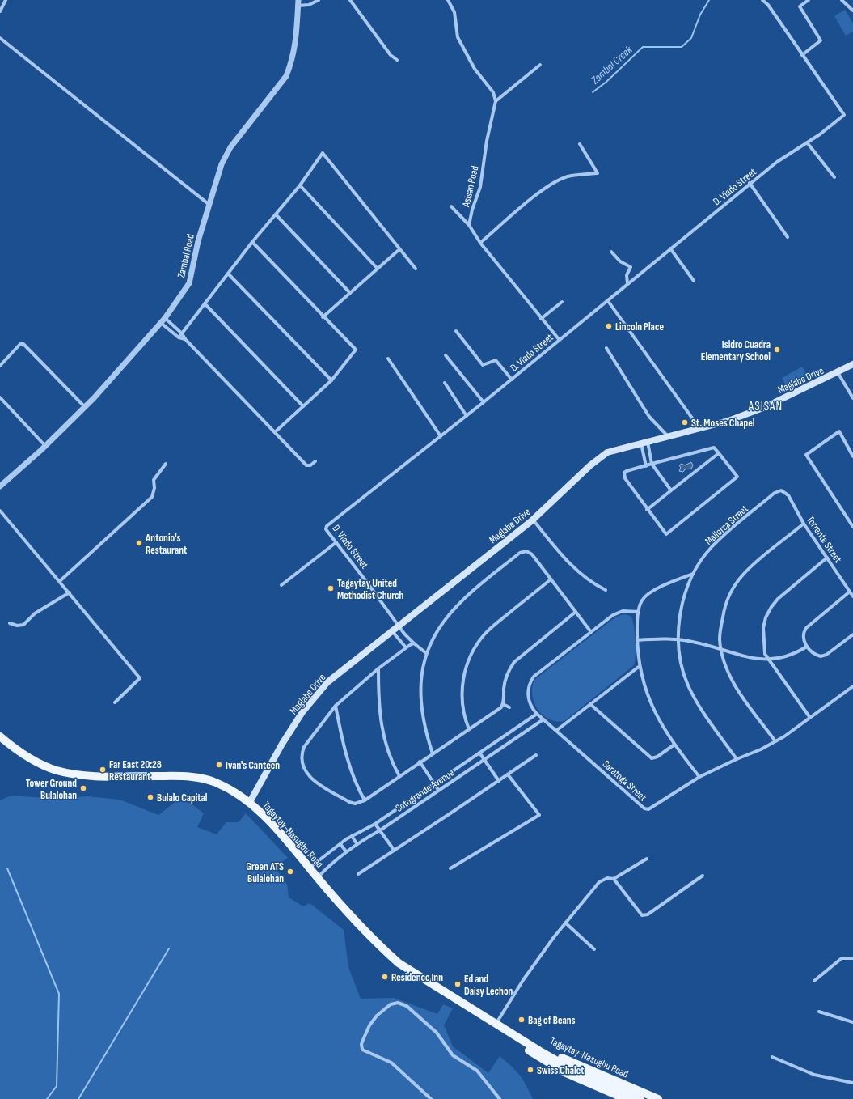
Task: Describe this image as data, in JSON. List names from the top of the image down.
{
  "streets": {
    "main road": ["Maglabe Drive", "Tagaytay-Nasugbu Road"],
    "street": [
      "Asisan Road",
      "D. Viado Street",
      "Zambal Road",
      "Mallorca Street",
      "Torrente Street",
      "Saratoga Street",
      "Sotogrande Avenue"
    ]
  },
  "crossings": [
    ["D. Viado Street", "Maglabe Drive"],
    ["Maglabe Drive", "Tagaytay-Nasugbu Road"],
    ["Mallorca Street", "Torrente Street"],
    ["Mallorca Street", "Saratoga Street"],
    ["Saratoga Street", "Sotogrande Avenue"],
    ["Sotogrande Avenue", "Tagaytay-Nasugbu Road"]
  ],
  "districts": ["ASISAN"],
  "water": ["Zambal Creek"],
  "places": [
    "Lincoln Place",
    "Isidro Cuadra Elementary School",
    "St. Moses Chapel",
    "Antonio's Restaurant",
    "Tagaytay United Methodist Church",
    "Ivan's Canteen",
    "Far East 20:28 Restaurant",
    "Tower Ground Bulalohan",
    "Bulalo Capital",
    "Green ATS Bulalohan",
    "Residence Inn",
    "Ed and Daisy Lechon",
    "Bag of Beans",
    "Swiss Chalet"
  ]
}
